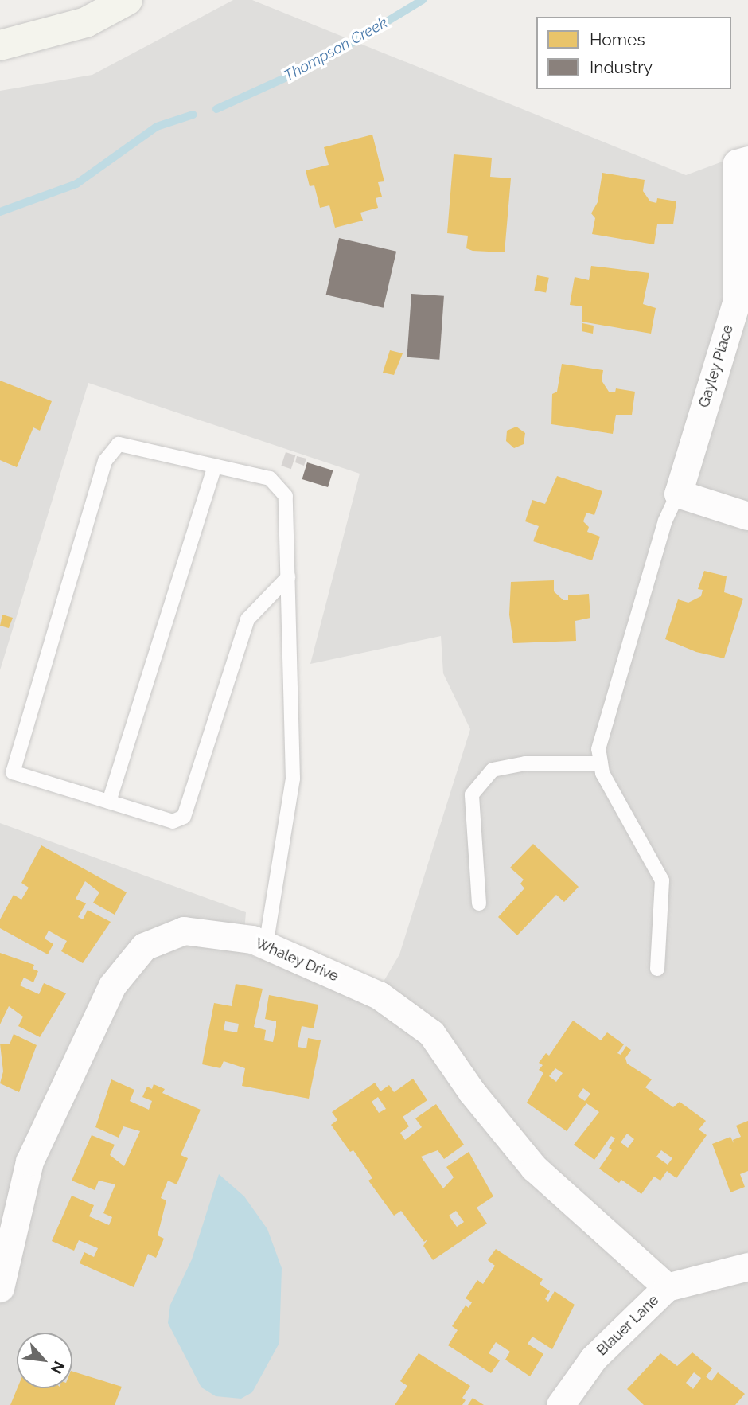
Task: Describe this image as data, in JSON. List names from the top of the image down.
{
  "streets": {
    "street": ["Gayley Place", "Whaley Drive", "Blauer Lane"]
  },
  "crossings": [
    ["Whaley Drive", "Blauer Lane"]
  ],
  "water": ["Thompson Creek"],
  "legend": ["Homes", "Industry"],
  "north": "bottom right"
}
